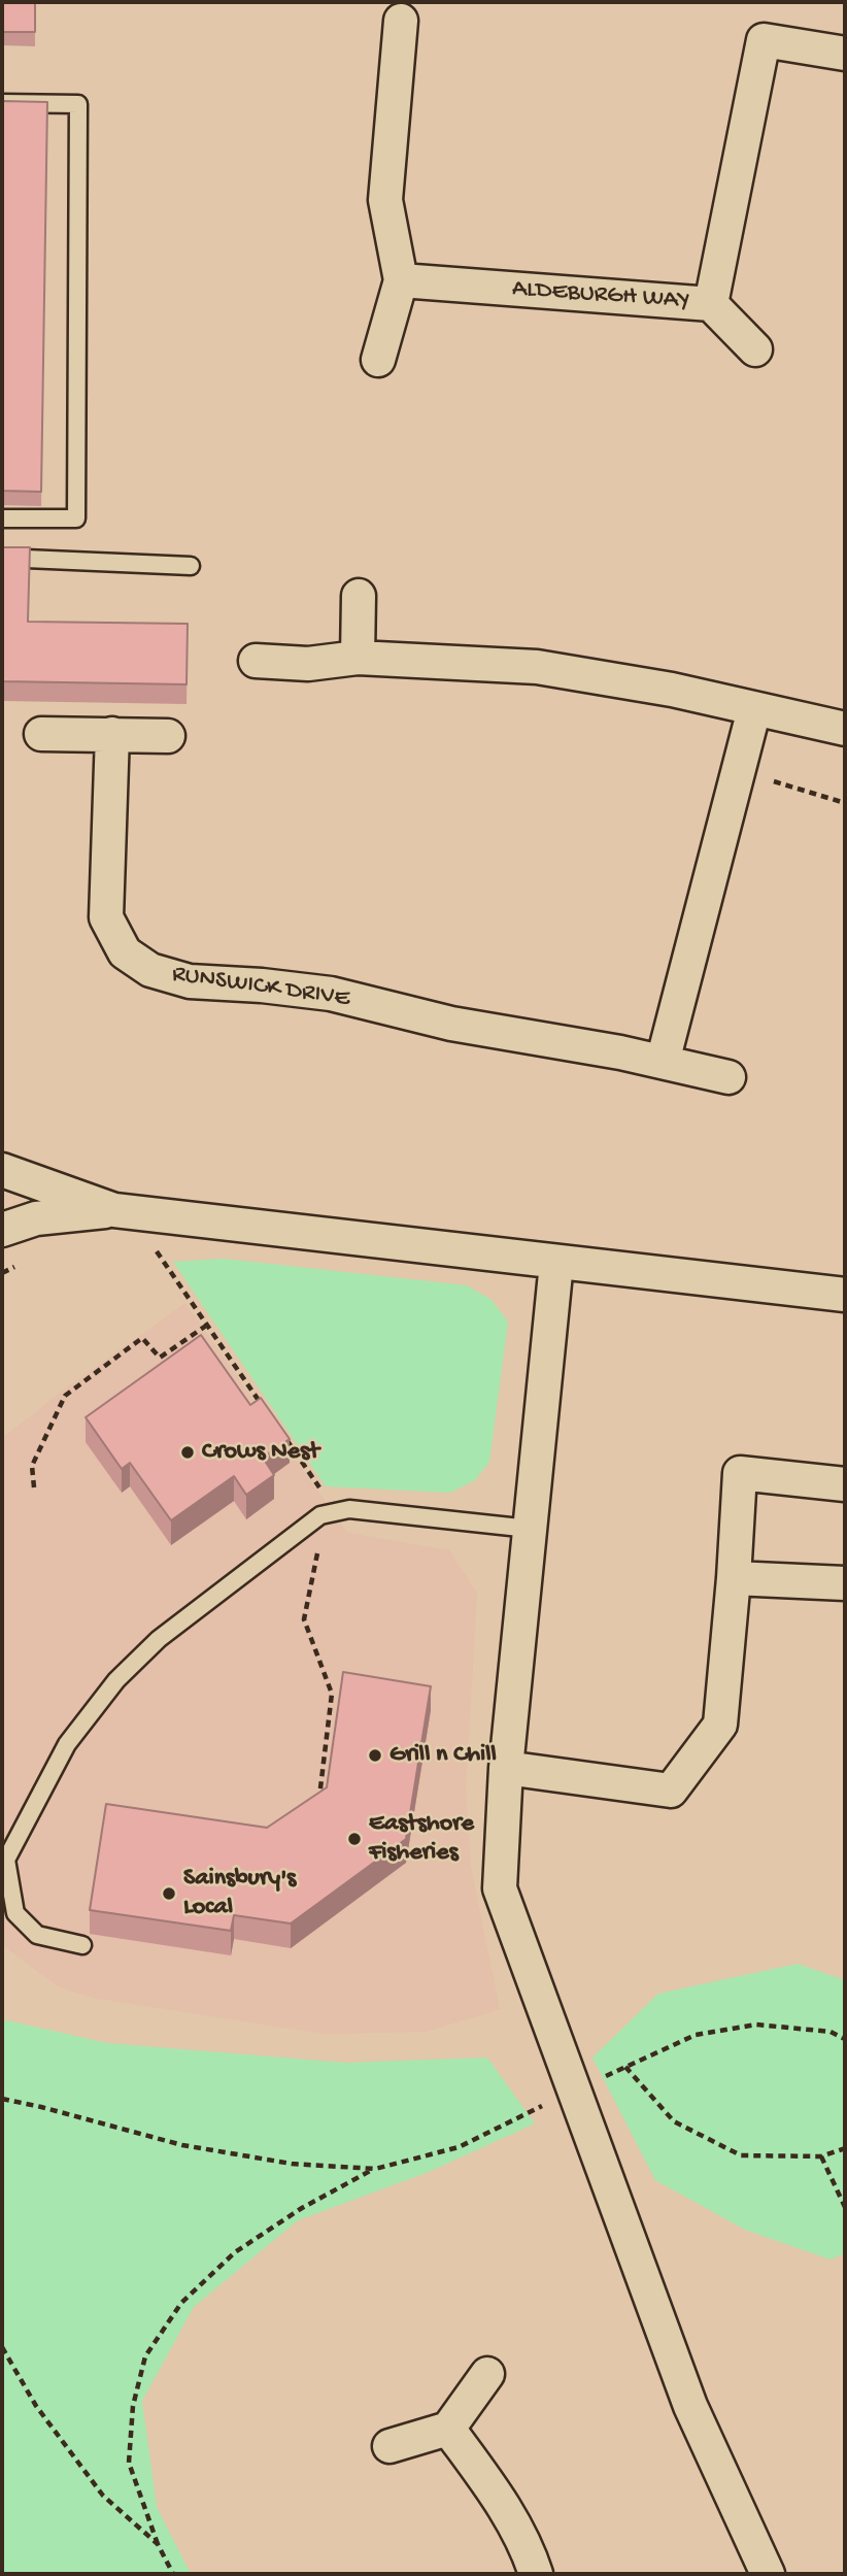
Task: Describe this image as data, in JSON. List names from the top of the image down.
{
  "streets": {
    "street": ["ALDEBURGH WAY", "RUNSWICK DRIVE"]
  },
  "places": [
    "Crows Nest",
    "Grill n Chill",
    "Eastshore Fisheries",
    "Sainsbury's Local"
  ]
}
